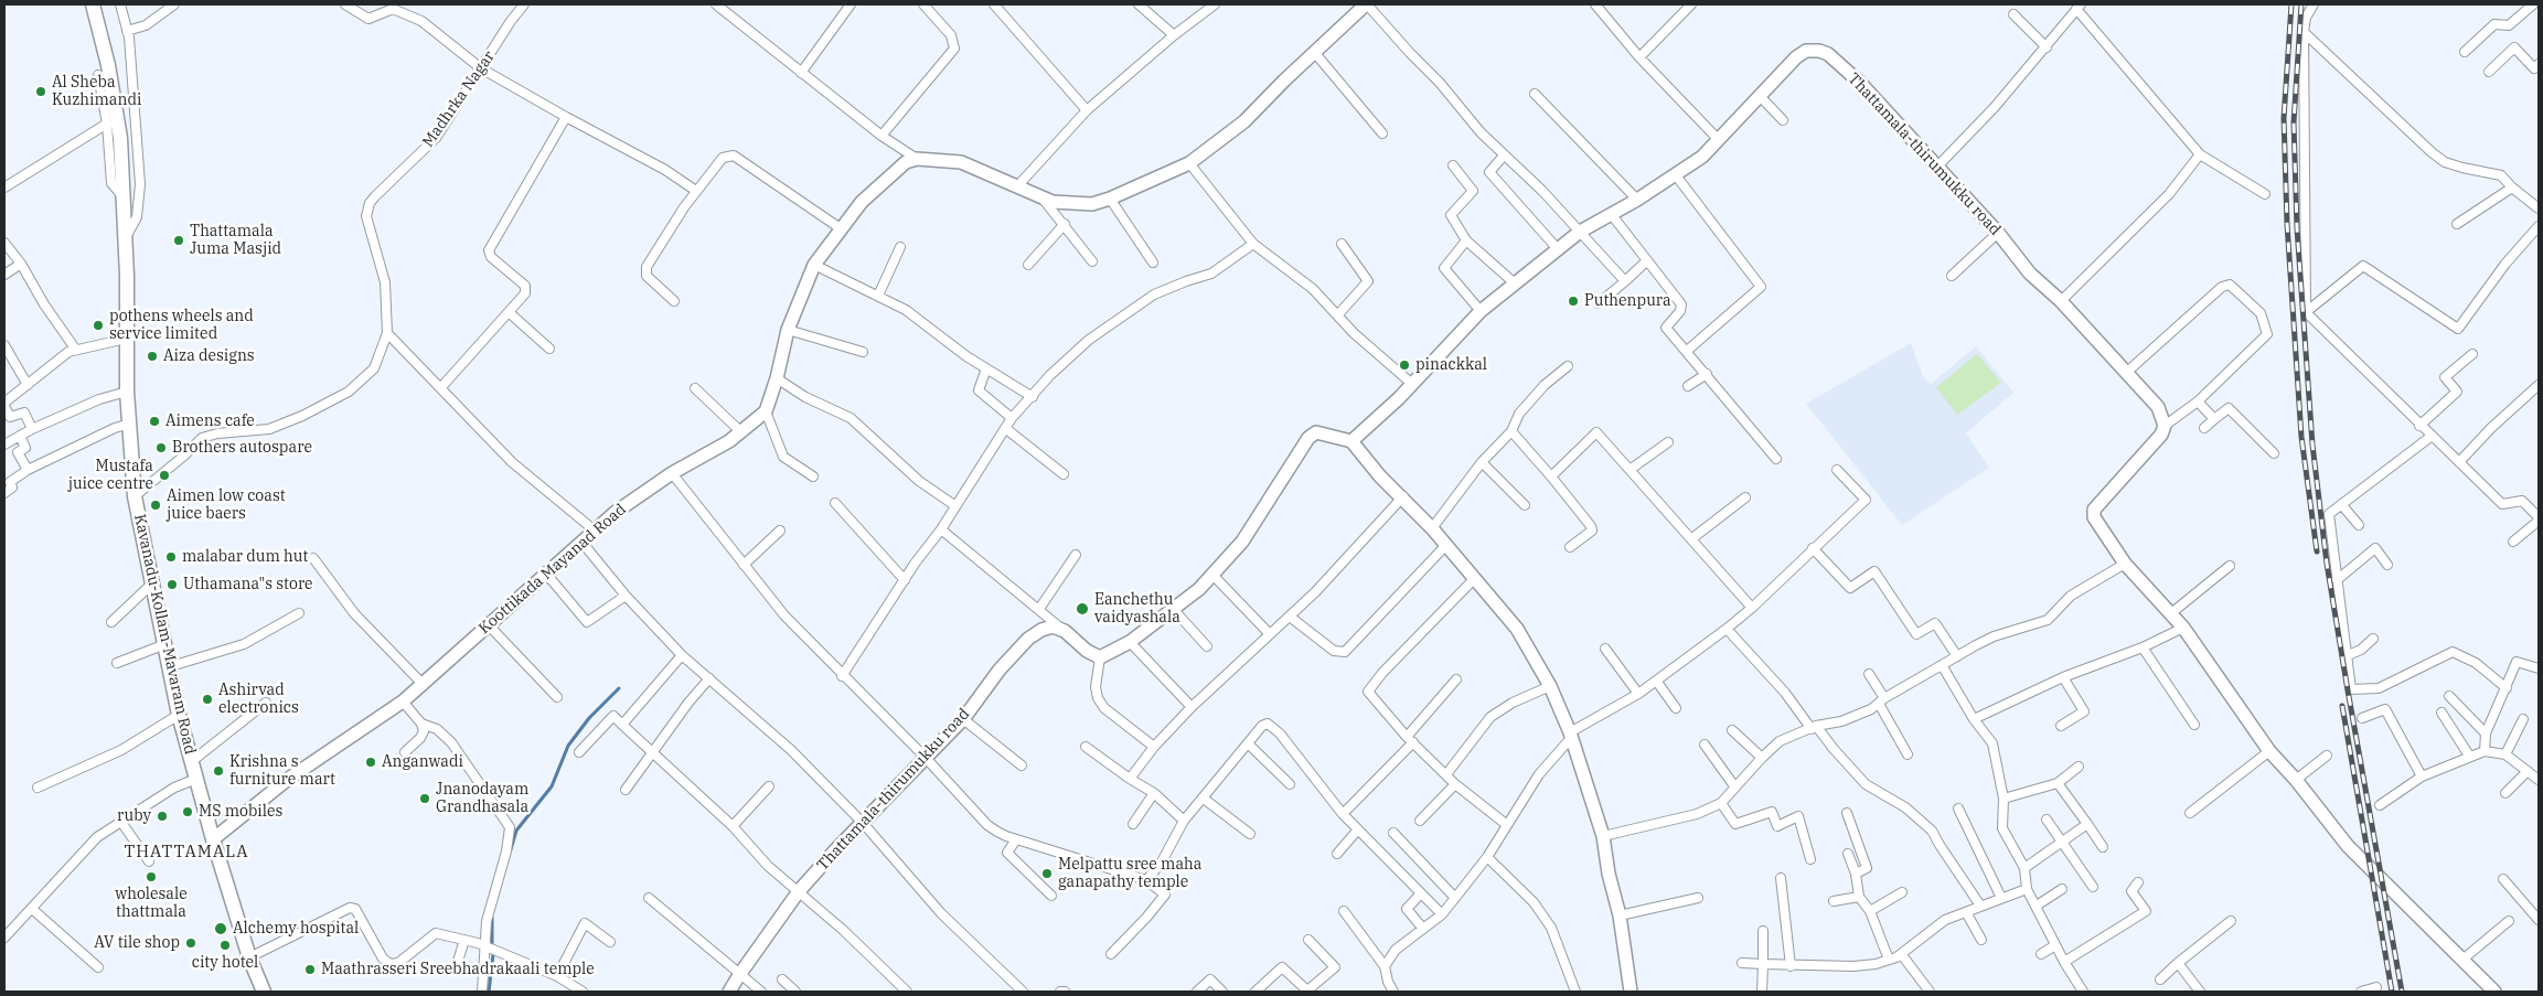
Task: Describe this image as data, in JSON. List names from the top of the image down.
{
  "streets": {
    "main road": ["Kavanadu-Kollam-Mavaram Road"],
    "street": ["Madhrka Nagar", "Thattamala-thirumukku road", "Koottikada Mayanad Road"]
  },
  "crossings": [
    ["Koottikada Mayanad Road", "Kavanadu-Kollam-Mavaram Road"]
  ],
  "districts": ["THATTAMALA"],
  "places": [
    "Al Sheba Kuzhimandi",
    "Thattamala Juma Masjid",
    "Puthenpura",
    "pothens wheels and service limited",
    "Aiza designs",
    "pinackkal",
    "Aimens cafe",
    "Brothers autospare",
    "Mustafa juice centre",
    "Aimen low coast juice baers",
    "malabar dum hut",
    "Uthamana\"s store",
    "Eanchethu vaidyashala",
    "Ashirvad electronics",
    "Anganwadi",
    "Krishna s furniture mart",
    "Jnanodayam Grandhasala",
    "MS mobiles",
    "ruby",
    "Melpattu sree maha ganapathy temple",
    "wholesale thattmala",
    "Alchemy hospital",
    "AV tile shop",
    "city hotel",
    "Maathrasseri Sreebhadrakaali temple"
  ]
}
